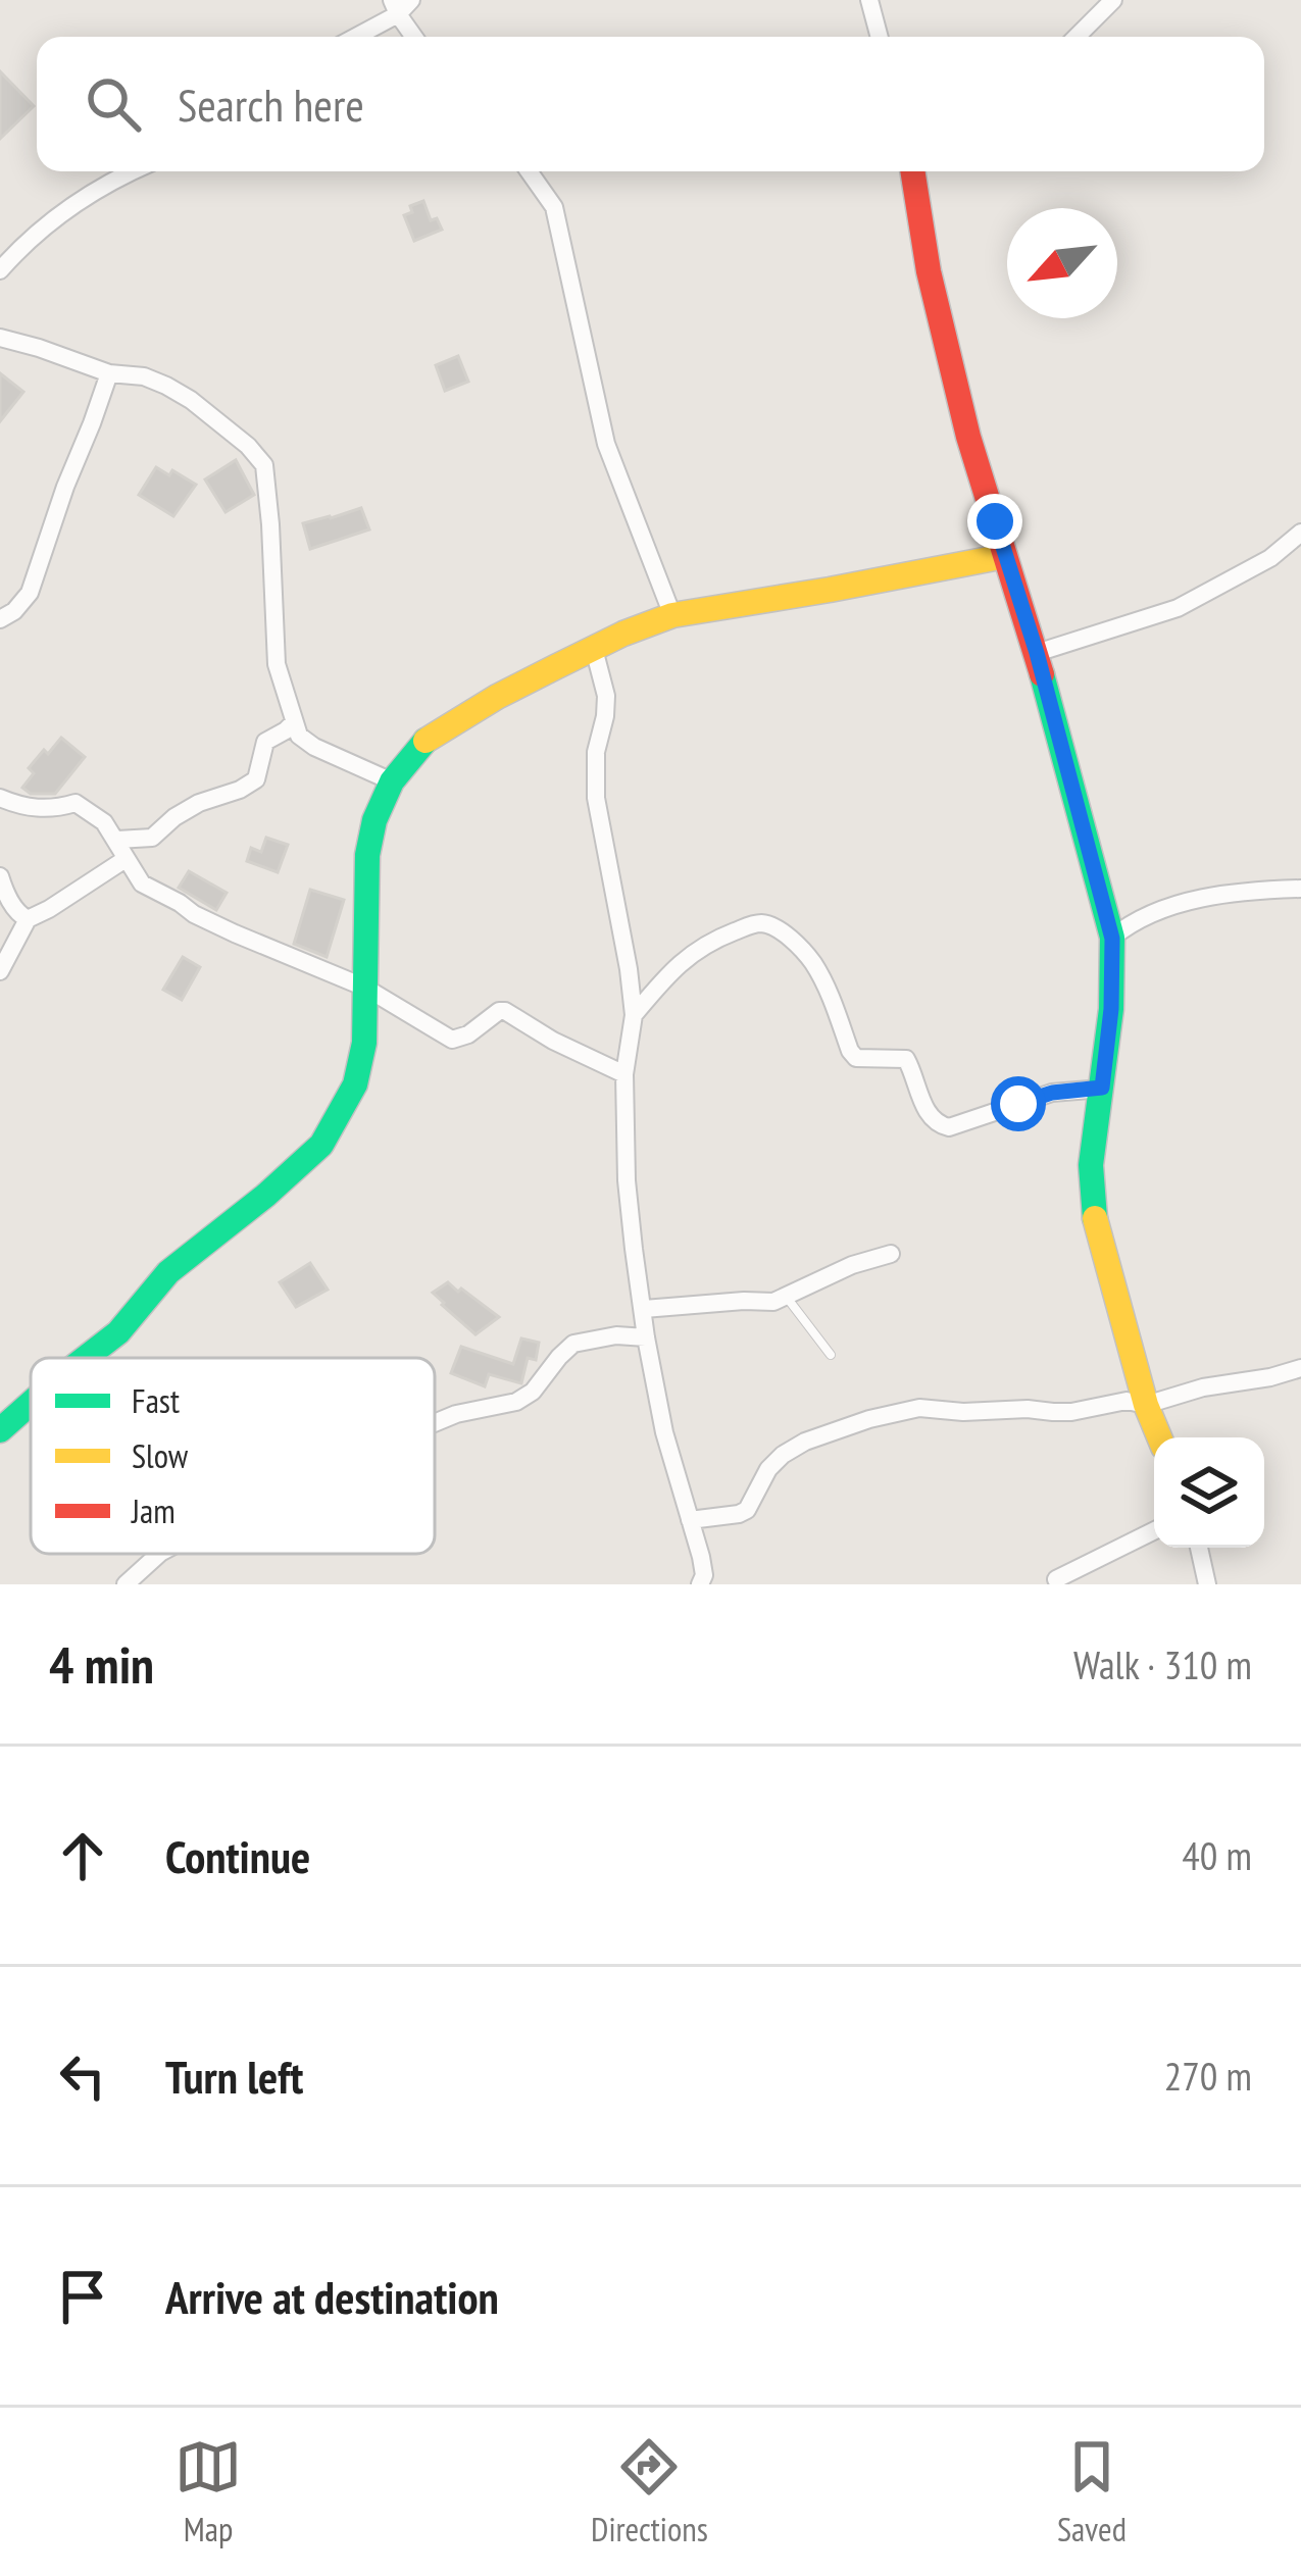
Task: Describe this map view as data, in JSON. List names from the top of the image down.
{
  "legend": ["Fast", "Slow", "Jam"],
  "north": "bottom left",
  "page": {
    "search": "Search here",
    "heading": ["4 min", "Walk · 310 m"],
    "list": [
      ["Continue", "40 m"],
      ["Turn left", "270 m"],
      "Arrive at destination"
    ],
    "nav": ["Map", "Directions", "Saved"]
  }
}
